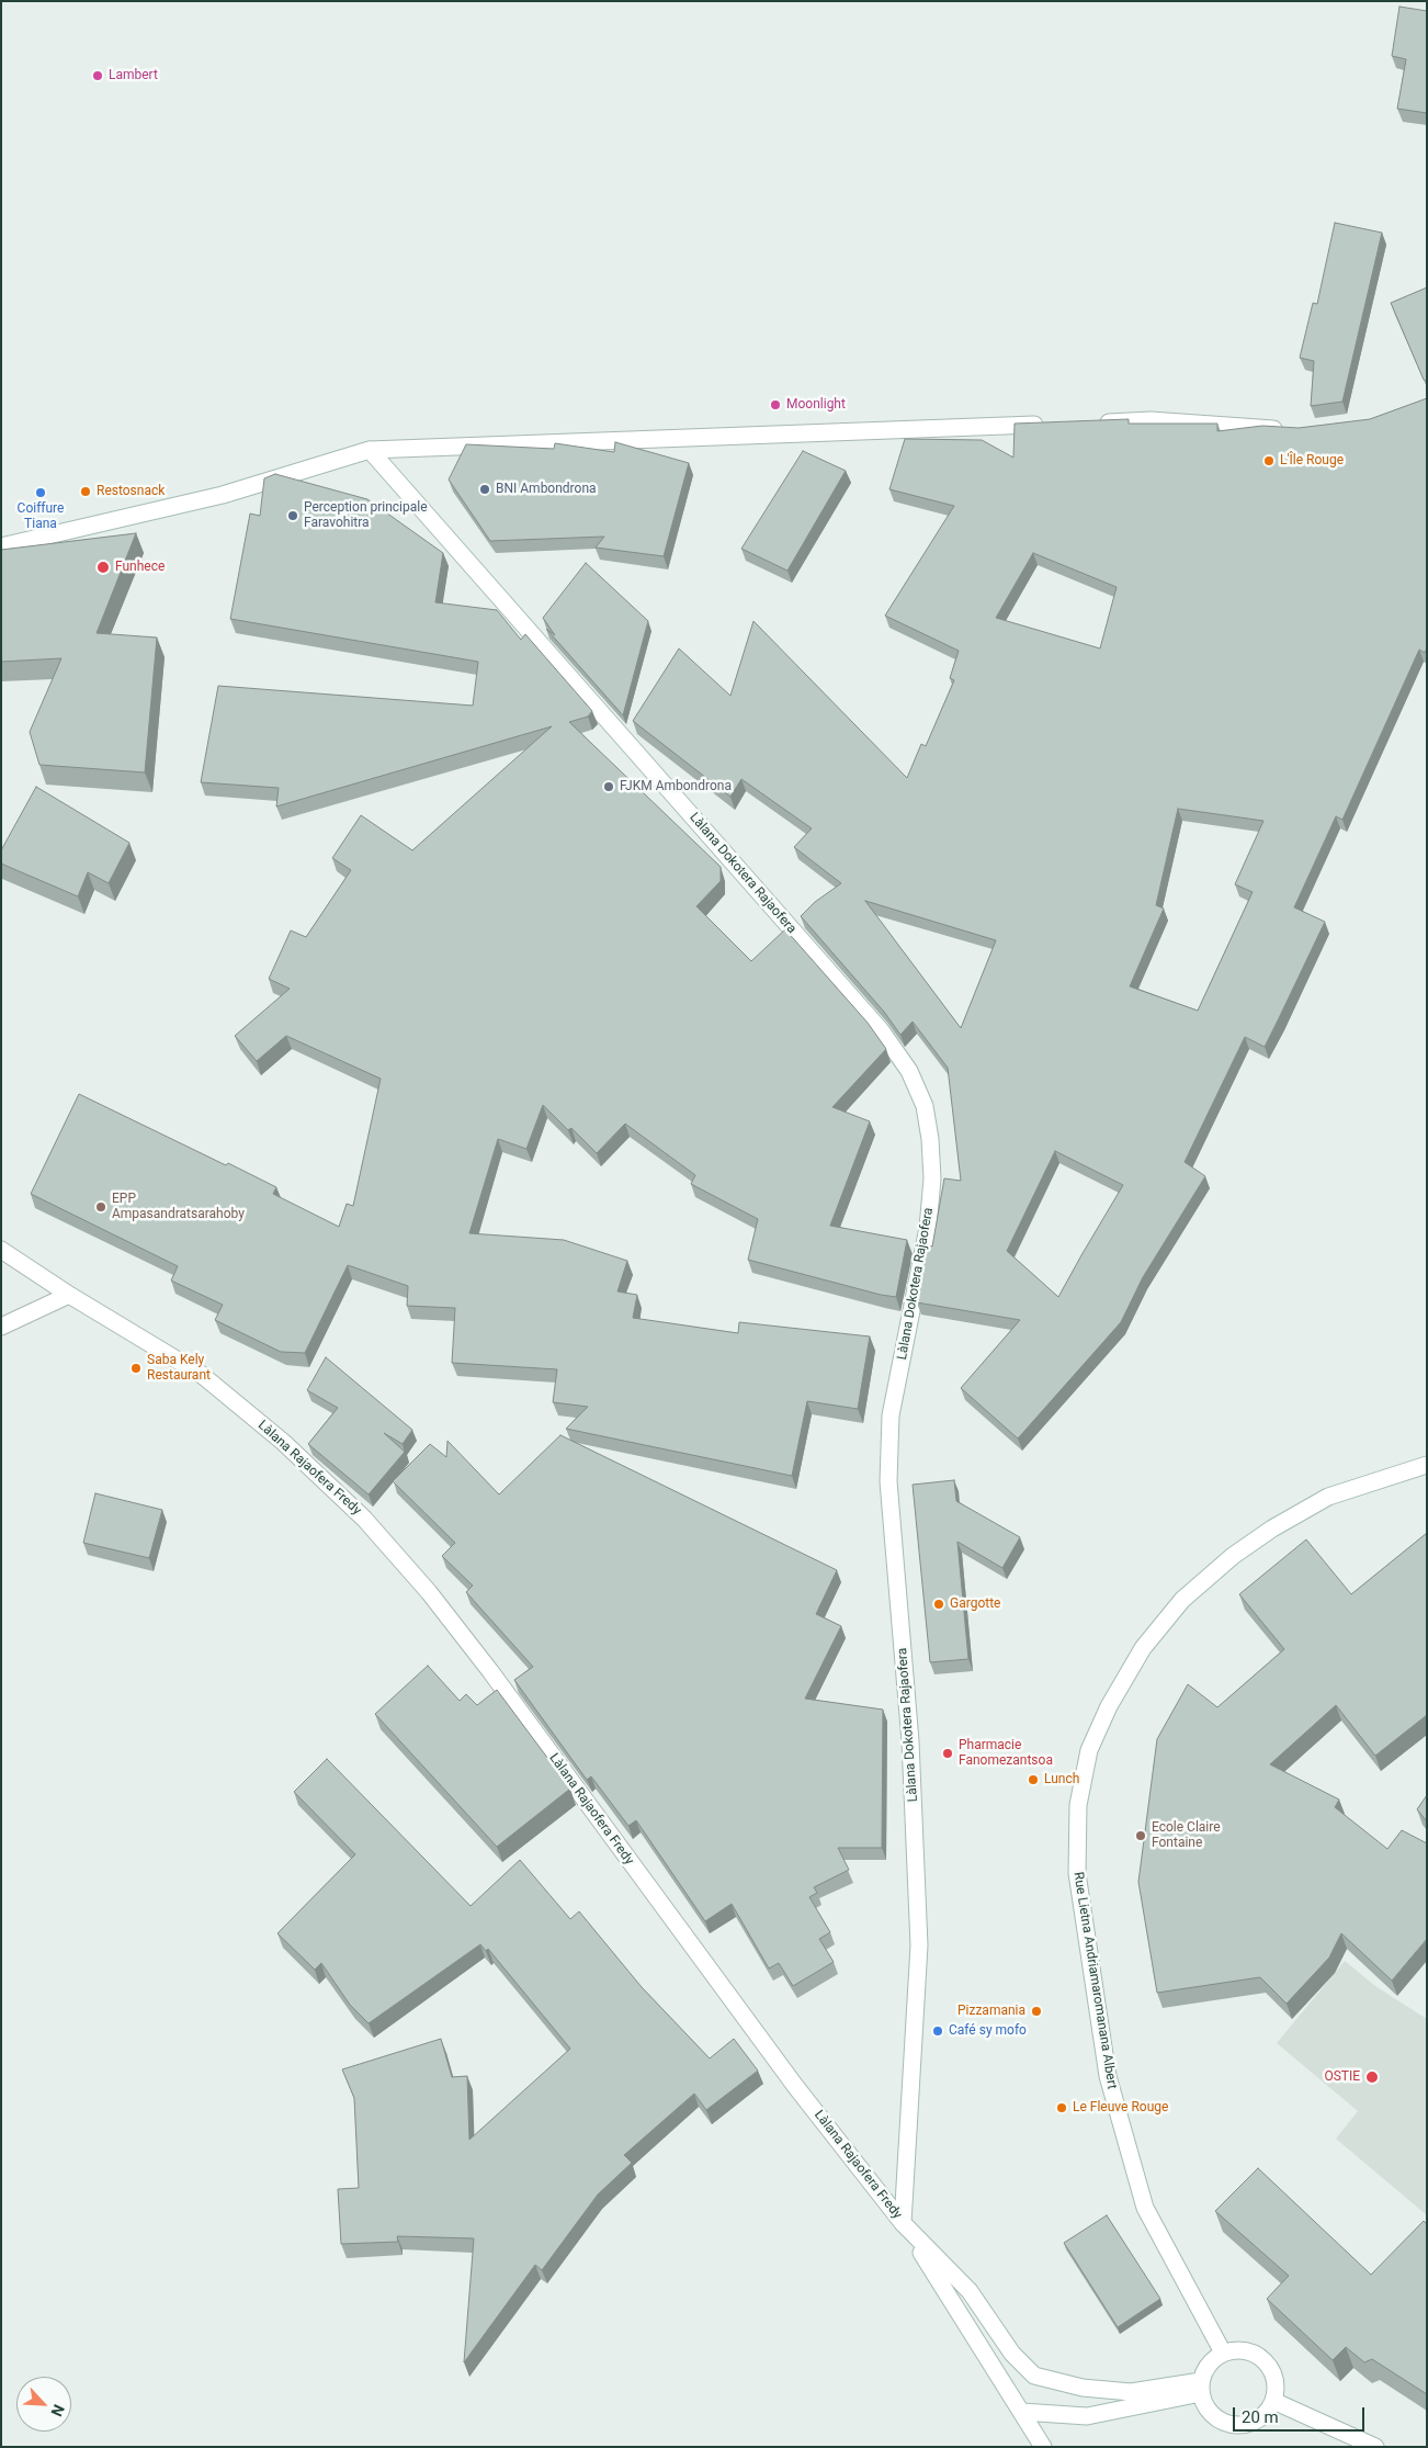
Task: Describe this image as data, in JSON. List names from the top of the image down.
{
  "streets": {
    "street": ["Làlana Dokotera Rajaofera", "Làlana Rajaofera Fredy", "Rue Lietna Andriamaromanana Albert"]
  },
  "crossings": [
    ["Làlana Dokotera Rajaofera", "Làlana Rajaofera Fredy"]
  ],
  "places": [
    "Lambert",
    "Moonlight",
    "L'Île Rouge",
    "BNI Ambondrona",
    "Restosnack",
    "Coiffure Tiana",
    "Perception principale Faravohitra",
    "Funhece",
    "FJKM Ambondrona",
    "EPP Ampasandratsarahoby",
    "Saba Kely Restaurant",
    "Gargotte",
    "Pharmacie Fanomezantsoa",
    "Lunch",
    "Ecole Claire Fontaine",
    "Pizzamania",
    "Café sy mofo",
    "OSTIE",
    "Le Fleuve Rouge"
  ],
  "scale_bar": "20 m",
  "north": "bottom right"
}
